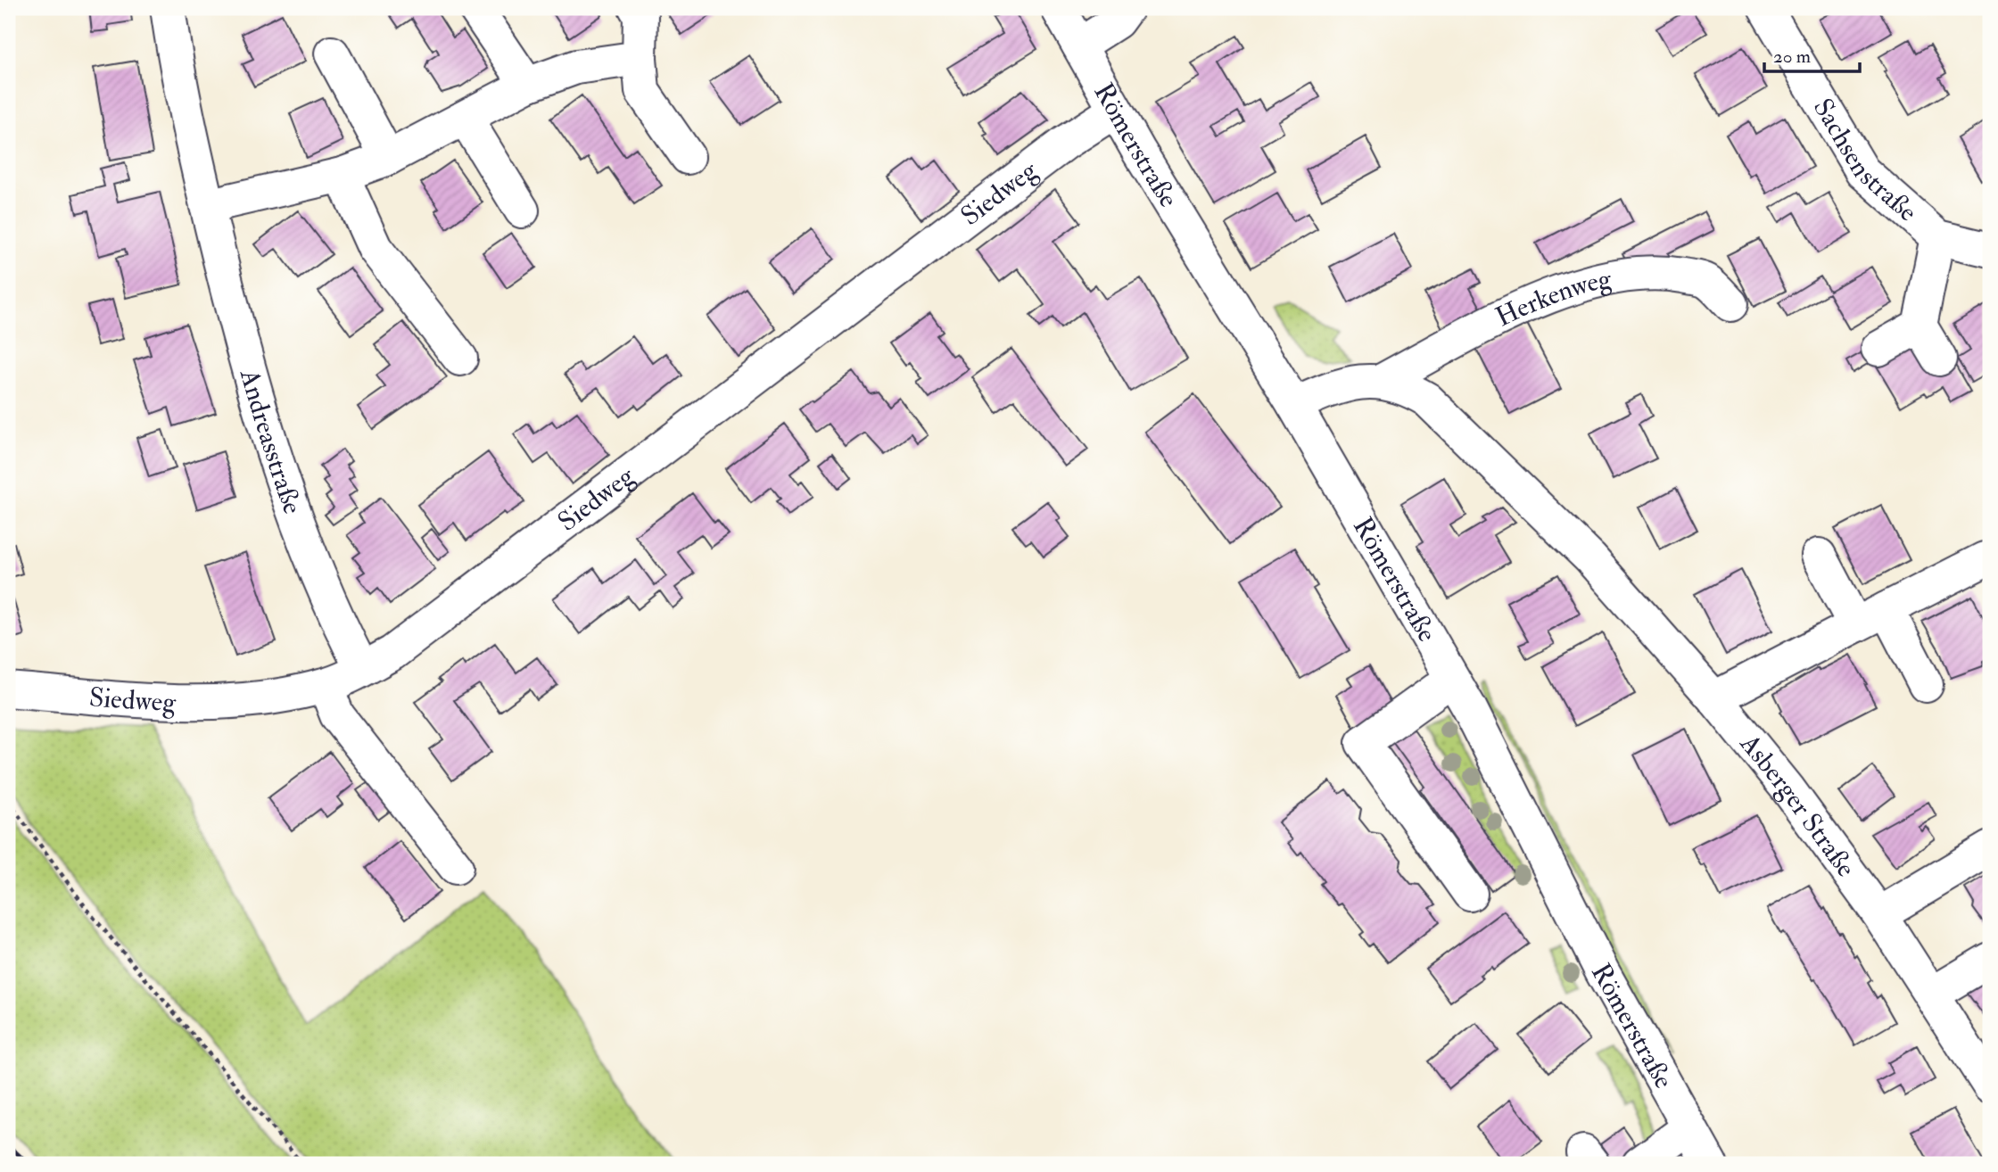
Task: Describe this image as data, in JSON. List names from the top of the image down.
{
  "streets": {
    "street": [
      "Römerstraße",
      "Sachsenstraße",
      "Siedweg",
      "Herkenweg",
      "Andreasstraße",
      "Asberger Straße"
    ]
  },
  "crossings": [
    ["Römerstraße", "Siedweg"],
    ["Römerstraße", "Herkenweg"],
    ["Siedweg", "Andreasstraße"],
    ["Herkenweg", "Asberger Straße"]
  ],
  "scale_bar": "20 m"
}
